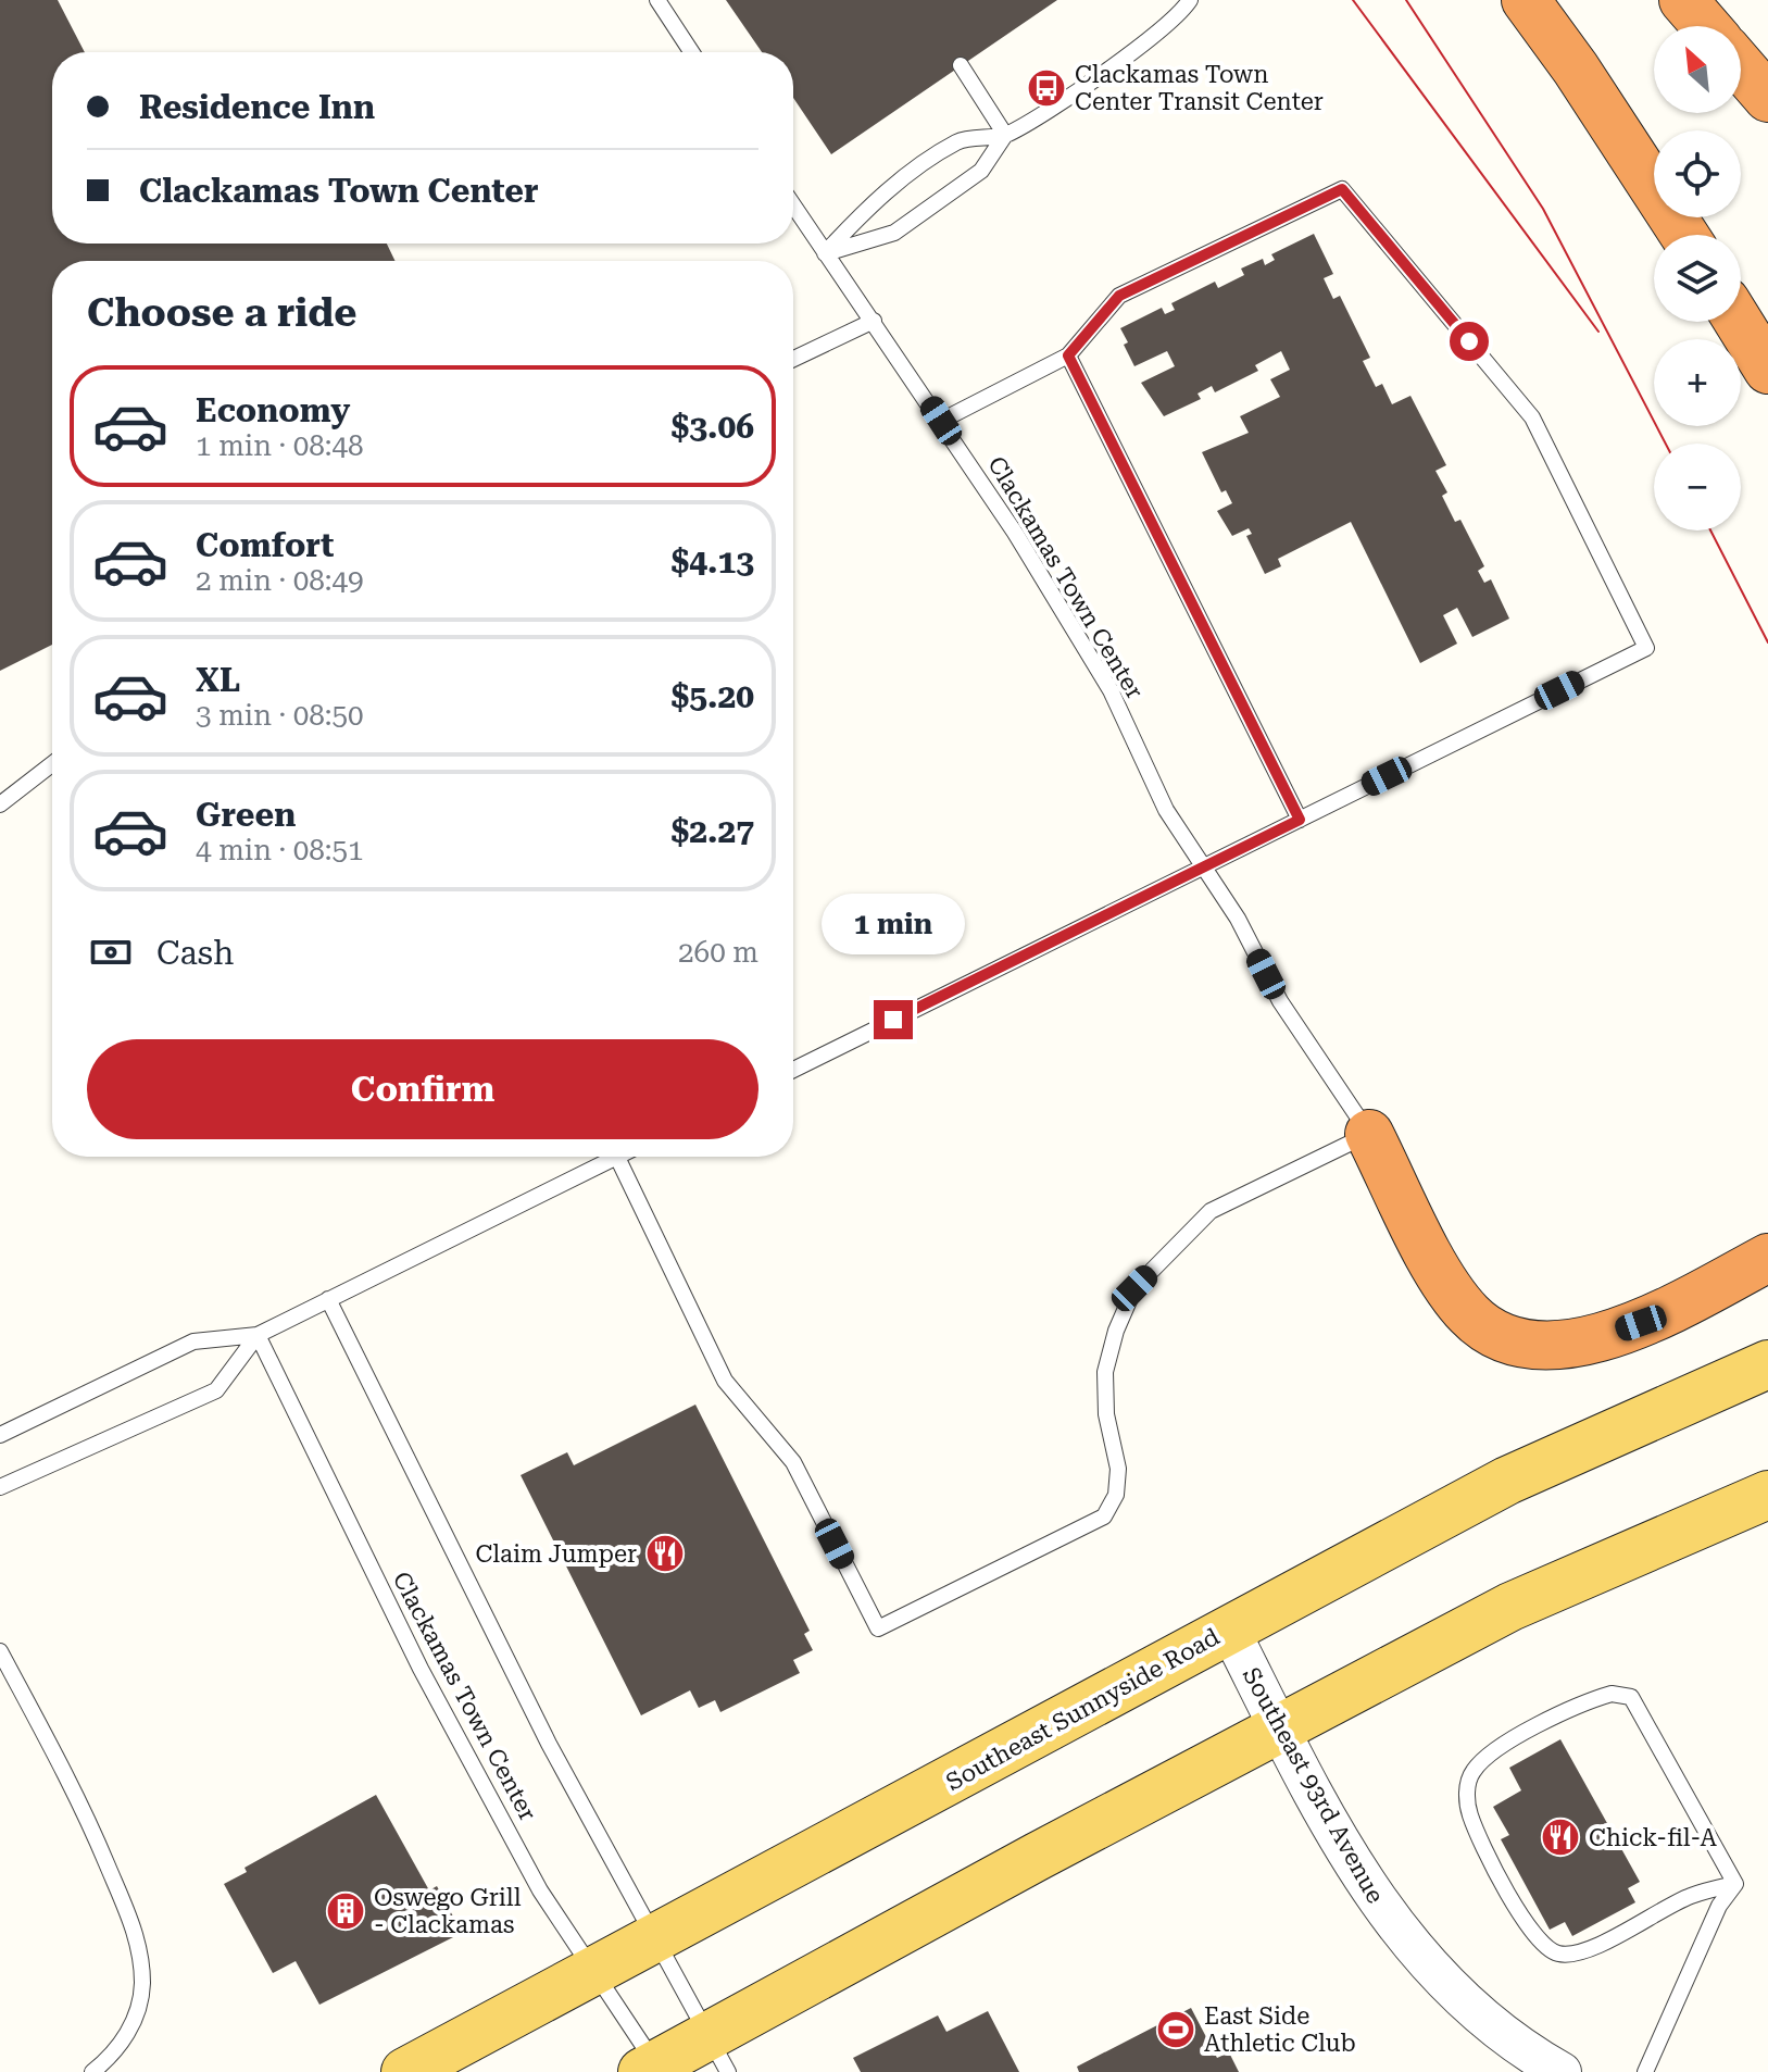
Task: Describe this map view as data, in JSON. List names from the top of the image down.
{
  "streets": {
    "main road": ["Southeast Sunnyside Road"],
    "street": ["Southeast 93rd Avenue"],
    "lane": ["Clackamas Town Center"]
  },
  "crossings": [
    ["Clackamas Town Center", "Southeast Sunnyside Road"],
    ["Southeast Sunnyside Road", "Southeast 93rd Avenue"]
  ],
  "places": {
    "bus stop": ["Clackamas Town Center Transit Center"],
    "restaurant": ["Claim Jumper", "Chick-fil-A"],
    "building": ["Oswego Grill - Clackamas"],
    "sports": ["East Side Athletic Club"]
  },
  "north": "top left",
  "page": {
    "map_buttons": ["+", "−"],
    "banner": ["Residence Inn", "Clackamas Town Center"],
    "heading": "Choose a ride",
    "list": [
      {
        "name": "Economy",
        "note": "1 min · 08:48",
        "value": "$3.06"
      },
      {
        "name": "Comfort",
        "note": "2 min · 08:49",
        "value": "$4.13"
      },
      {
        "name": "XL",
        "note": "3 min · 08:50",
        "value": "$5.20"
      },
      {
        "name": "Green",
        "note": "4 min · 08:51",
        "value": "$2.27"
      }
    ],
    "bubble": "1 min",
    "pay": ["Cash", "260 m"],
    "buttons": "Confirm"
  }
}
